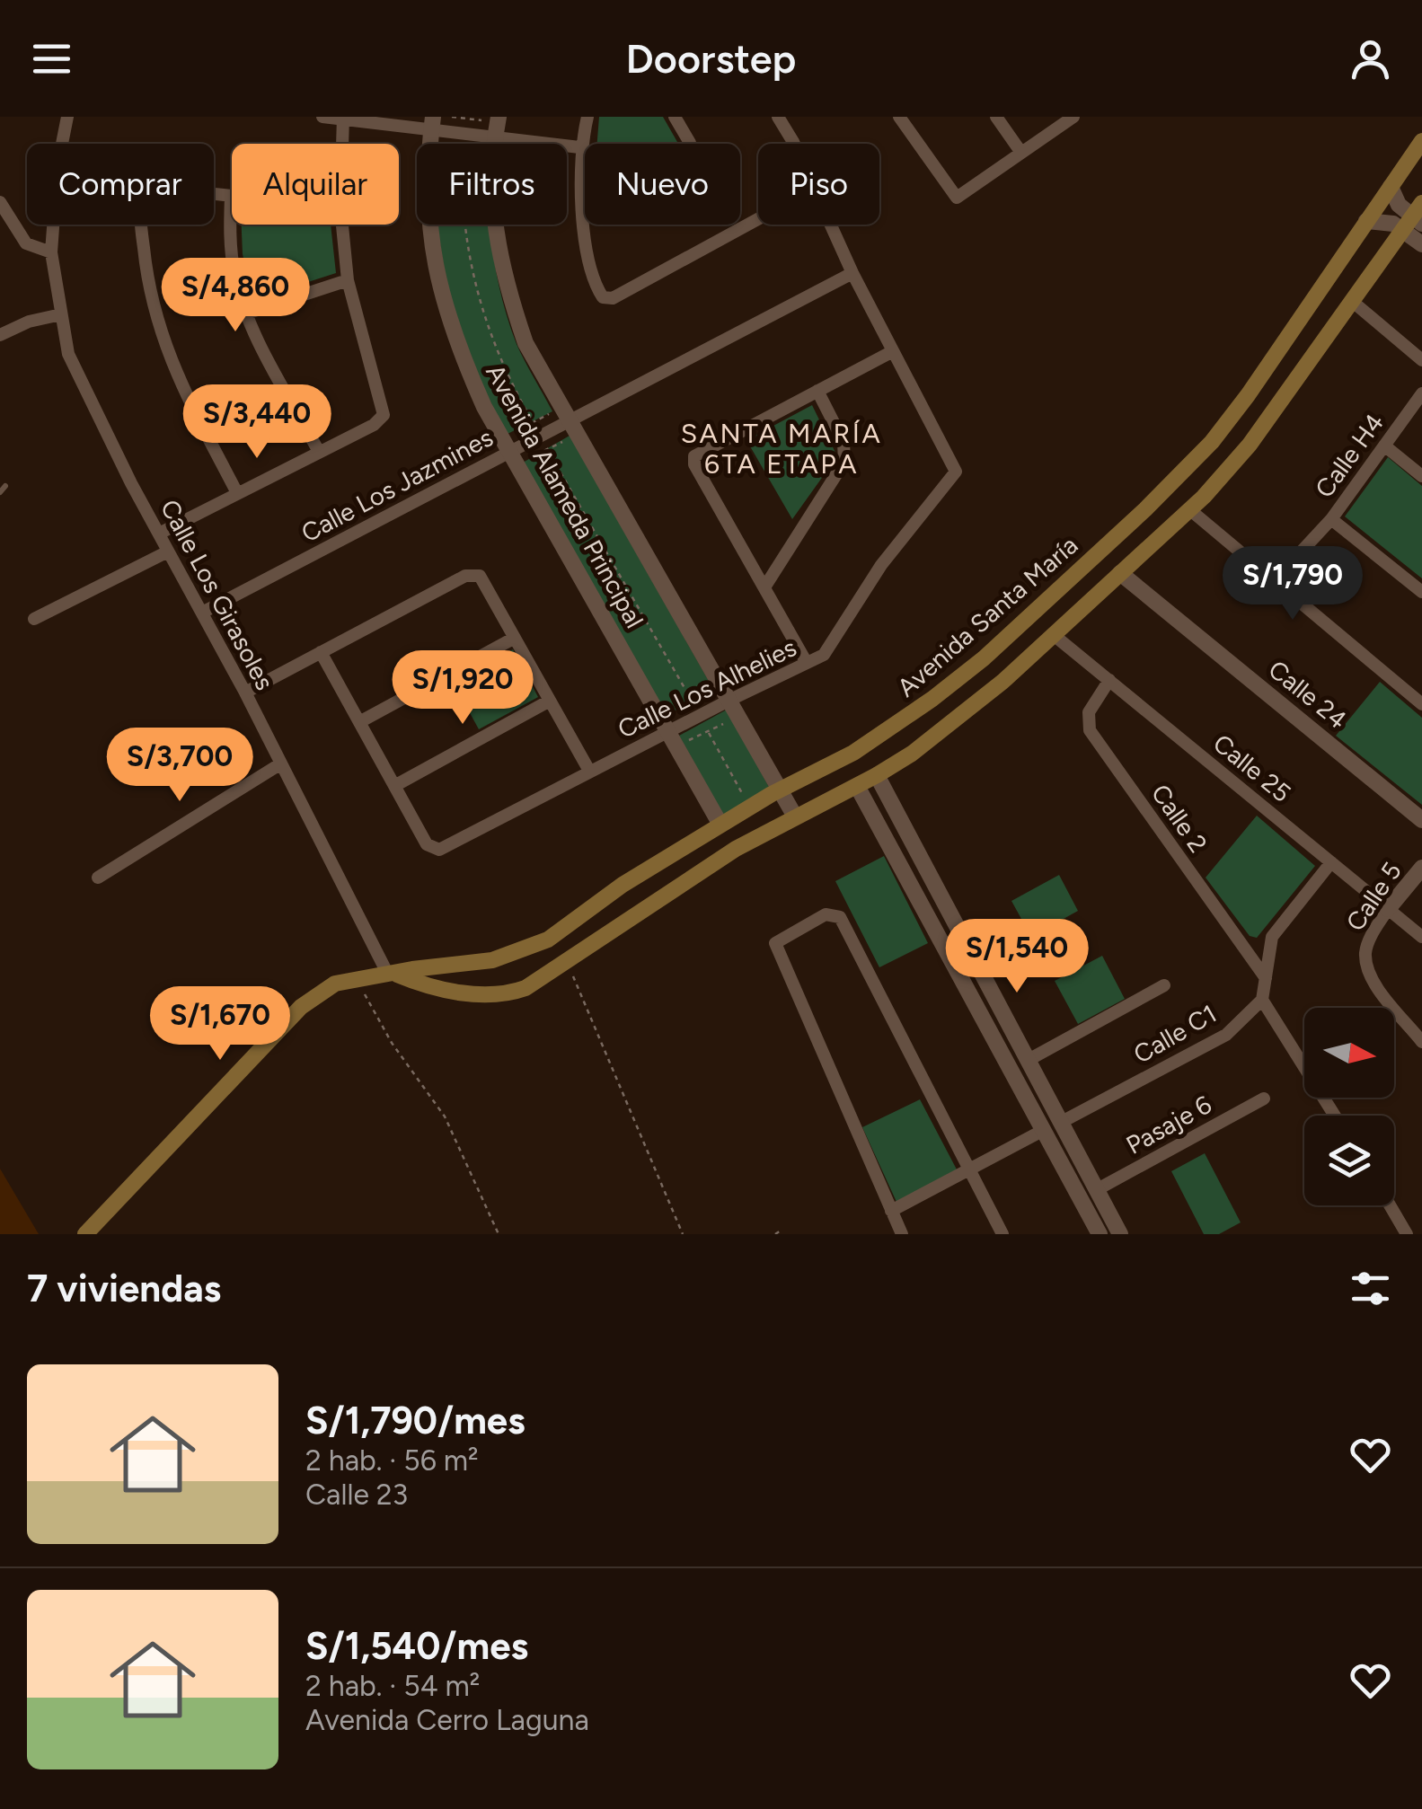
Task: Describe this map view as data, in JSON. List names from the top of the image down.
{
  "streets": {
    "main road": ["Avenida Santa María"],
    "street": [
      "Calle H4",
      "Calle Los Jazmines",
      "Avenida Alameda Principal",
      "Calle Los Girasoles",
      "Calle Los Alhelies",
      "Calle 24",
      "Calle 25",
      "Calle 2",
      "Calle 5",
      "Calle C1",
      "Pasaje 6"
    ]
  },
  "crossings": [
    ["Calle Los Jazmines", "Avenida Alameda Principal"],
    ["Calle Los Jazmines", "Calle Los Girasoles"],
    ["Calle Los Jazmines", "Calle Los Alhelies"],
    ["Avenida Alameda Principal", "Avenida Santa María"],
    ["Avenida Alameda Principal", "Calle Los Alhelies"],
    ["Calle Los Girasoles", "Avenida Santa María"],
    ["Avenida Santa María", "Calle 24"],
    ["Avenida Santa María", "Calle 25"],
    ["Calle 25", "Calle 2"],
    ["Calle 25", "Calle 5"]
  ],
  "districts": ["SANTA MARÍA 6TA ETAPA"],
  "north": "right",
  "page": {
    "header": "Doorstep",
    "chip": [
      "Comprar",
      "Alquilar",
      "Filtros",
      "Nuevo",
      "Piso"
    ],
    "price": [
      "S/4,860",
      "S/3,440",
      "S/1,790",
      "S/1,920",
      "S/3,700",
      "S/1,540",
      "S/1,670"
    ],
    "heading": "7 viviendas",
    "list": [
      {
        "name": "S/1,790/mes",
        "note": "2 hab. · 56 m² · Calle 23"
      },
      {
        "name": "S/1,540/mes",
        "note": "2 hab. · 54 m² · Avenida Cerro Laguna"
      }
    ]
  }
}
